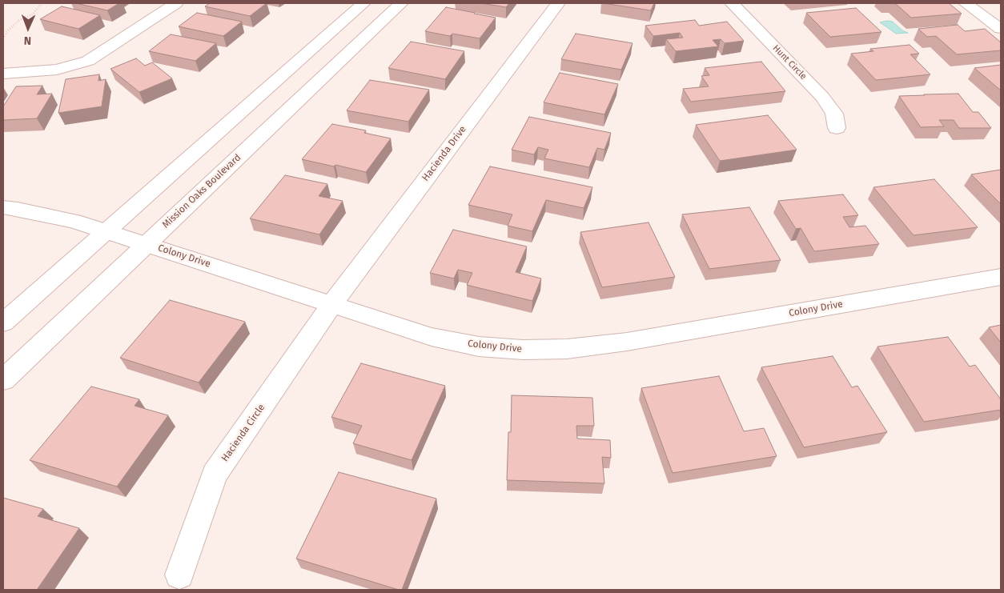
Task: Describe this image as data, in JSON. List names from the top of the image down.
{
  "streets": {
    "street": [
      "Hunt Circle",
      "Hacienda Drive",
      "Mission Oaks Boulevard",
      "Colony Drive",
      "Hacienda Circle"
    ]
  },
  "crossings": [
    ["Hacienda Drive", "Colony Drive"],
    ["Hacienda Drive", "Hacienda Circle"],
    ["Mission Oaks Boulevard", "Colony Drive"],
    ["Colony Drive", "Hacienda Circle"]
  ],
  "north": "bottom"
}
